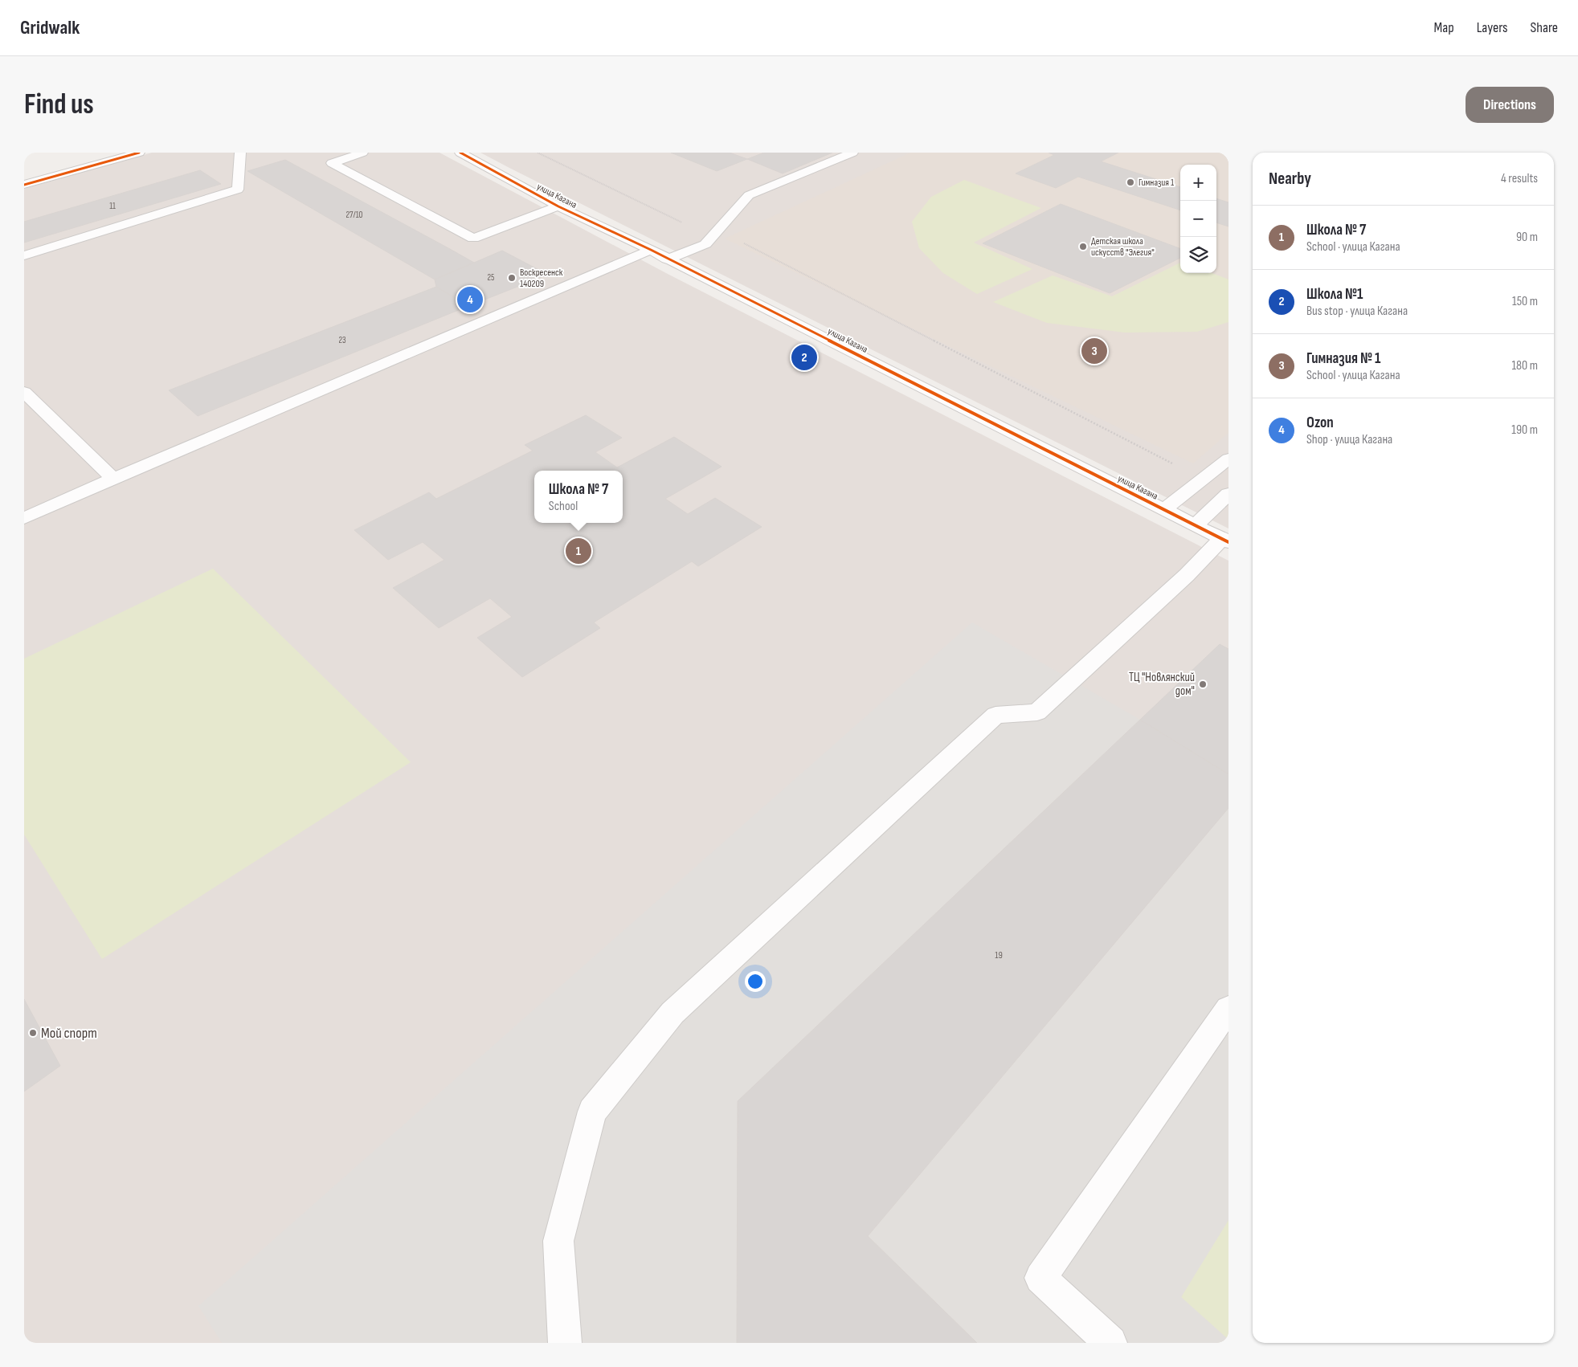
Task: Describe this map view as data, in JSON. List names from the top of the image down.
{
  "streets": {
    "street": ["улица Кагана"]
  },
  "places": [
    "Гимназия 1",
    "Детская школа искусств \"Элегия\"",
    "Воскресенск 140209",
    "ТЦ \"Новлянский дом\"",
    "Мой спорт"
  ],
  "house_numbers": [
    "11",
    "27/10",
    "25",
    "23",
    "19"
  ],
  "page": {
    "header": "Gridwalk",
    "nav": ["Map", "Layers", "Share"],
    "buttons": "Directions",
    "title": "Find us",
    "heading": ["Nearby", "4 results"],
    "map_buttons": ["+", "−"],
    "list": [
      {
        "mark": "1",
        "name": "Школа № 7",
        "note": "School · улица Кагана",
        "value": "90 m"
      },
      {
        "mark": "2",
        "name": "Школа №1",
        "note": "Bus stop · улица Кагана",
        "value": "150 m"
      },
      {
        "mark": "3",
        "name": "Гимназия № 1",
        "note": "School · улица Кагана",
        "value": "180 m"
      },
      {
        "mark": "4",
        "name": "Ozon",
        "note": "Shop · улица Кагана",
        "value": "190 m"
      }
    ],
    "pins": [
      "4",
      "3",
      "2",
      "1"
    ],
    "popup": ["Школа № 7", "School"]
  }
}
